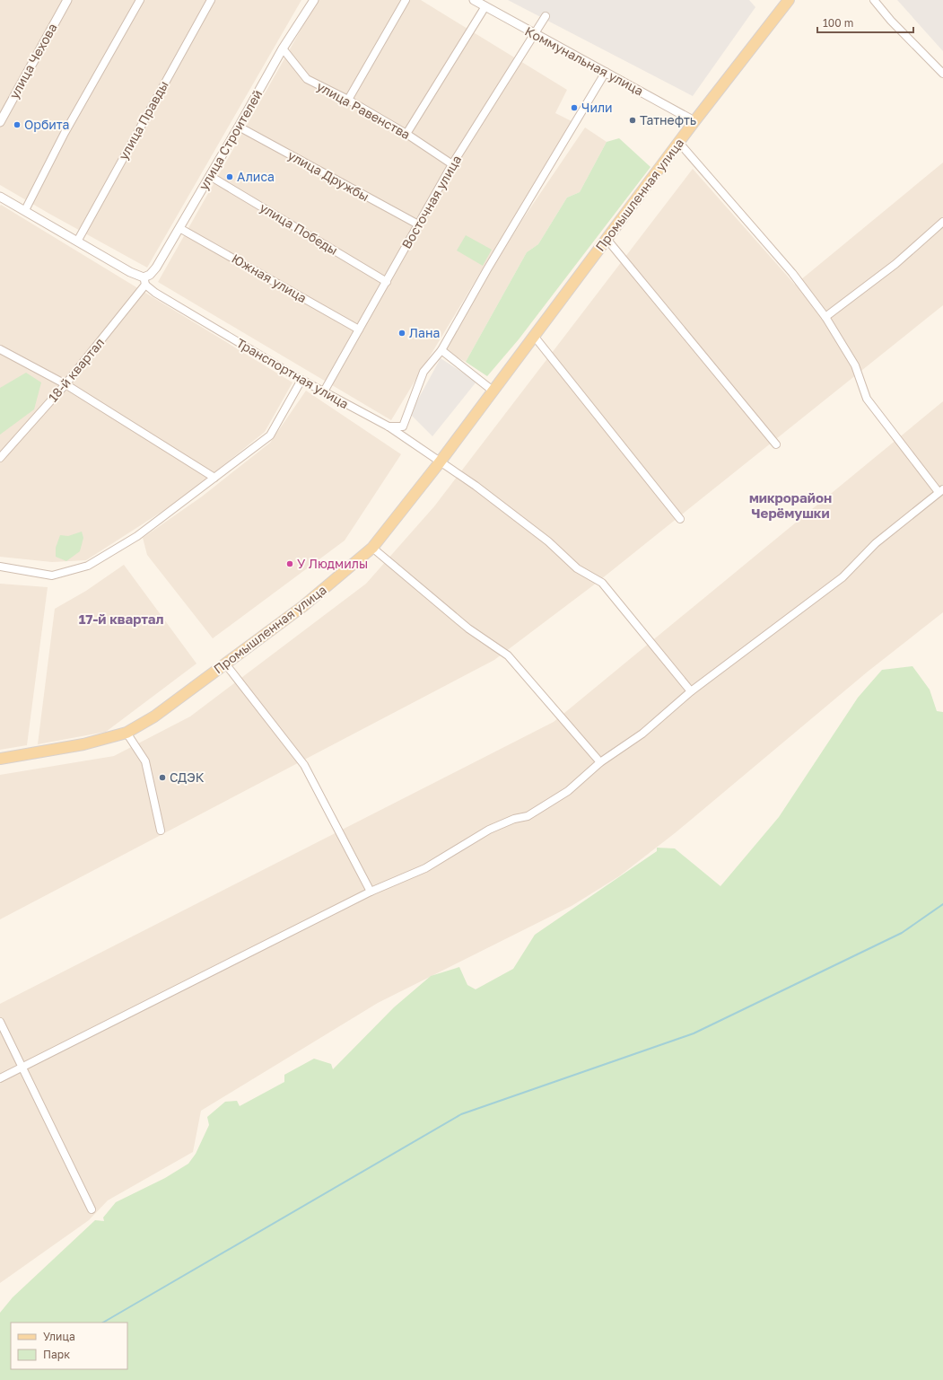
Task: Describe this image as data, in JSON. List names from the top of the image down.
{
  "streets": {
    "main road": ["Промышленная улица"],
    "street": [
      "улица Чехова",
      "Коммунальная улица",
      "улица Равенства",
      "улица Правды",
      "улица Строителей",
      "улица Дружбы",
      "Восточная улица",
      "улица Победы",
      "Южная улица",
      "18-й квартал",
      "Транспортная улица"
    ]
  },
  "crossings": [
    ["Коммунальная улица", "Промышленная улица"],
    ["Коммунальная улица", "Восточная улица"],
    ["улица Равенства", "улица Строителей"],
    ["улица Равенства", "Восточная улица"],
    ["улица Правды", "Транспортная улица"],
    ["улица Строителей", "улица Дружбы"],
    ["улица Строителей", "улица Победы"],
    ["улица Строителей", "Южная улица"],
    ["улица Строителей", "18-й квартал"],
    ["улица Строителей", "Транспортная улица"],
    ["улица Дружбы", "Восточная улица"],
    ["Промышленная улица", "Транспортная улица"],
    ["Восточная улица", "улица Победы"],
    ["Восточная улица", "Южная улица"],
    ["Восточная улица", "Транспортная улица"],
    ["18-й квартал", "Транспортная улица"]
  ],
  "districts": ["микрорайон Черёмушки", "17-й квартал"],
  "places": [
    "Чили",
    "Татнефть",
    "Орбита",
    "Алиса",
    "Лана",
    "У Людмилы",
    "СДЭК"
  ],
  "legend": ["Улица", "Парк"],
  "scale_bar": "100 m"
}
